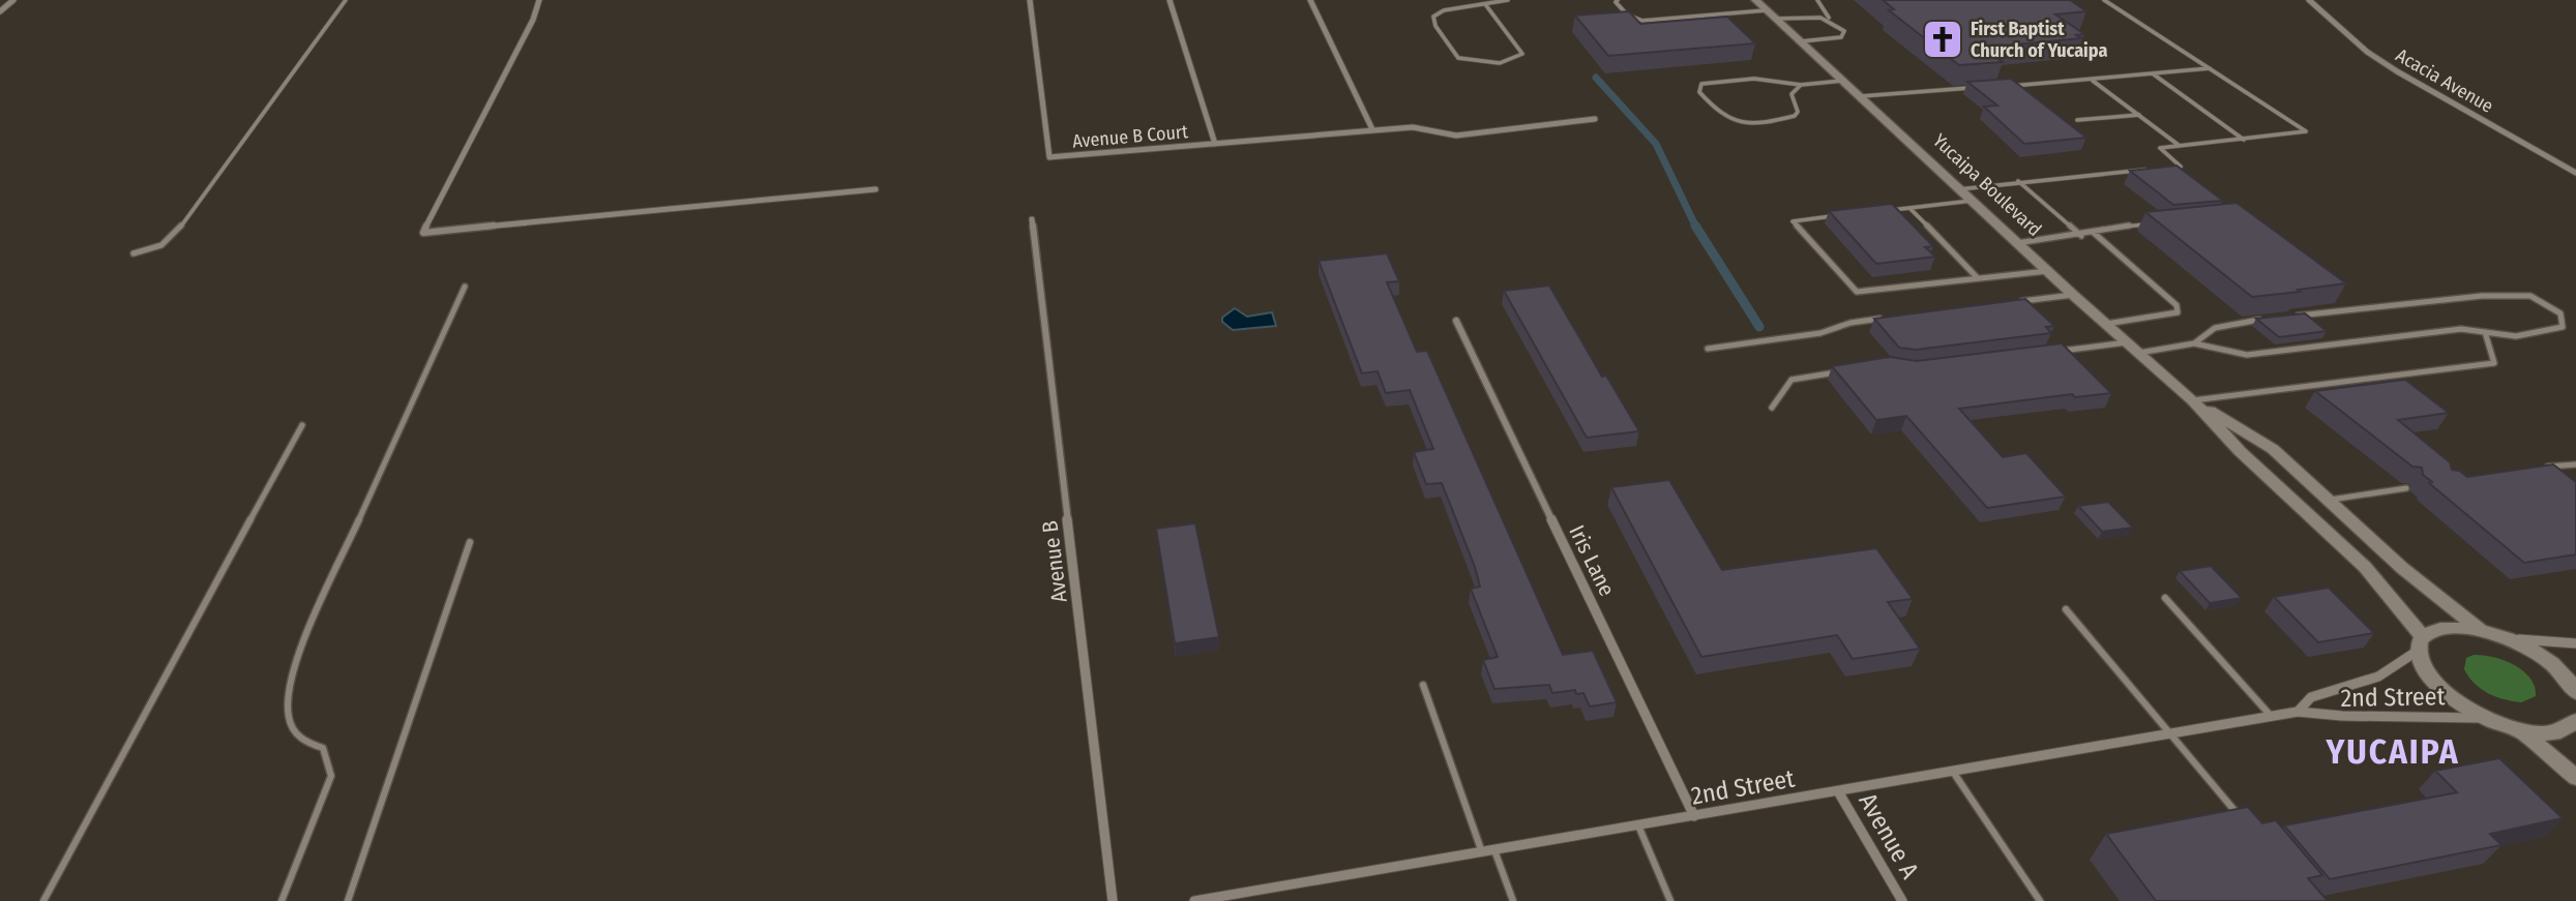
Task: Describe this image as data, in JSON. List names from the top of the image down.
{
  "streets": {
    "main road": ["Yucaipa Boulevard"],
    "street": [
      "Acacia Avenue",
      "Avenue B Court",
      "Iris Lane",
      "Avenue B",
      "2nd Street",
      "Avenue A"
    ]
  },
  "crossings": [
    ["Yucaipa Boulevard", "2nd Street"],
    ["Iris Lane", "2nd Street"],
    ["2nd Street", "Avenue A"]
  ],
  "districts": ["YUCAIPA"],
  "places": {
    "church": ["First Baptist Church of Yucaipa"]
  }
}
